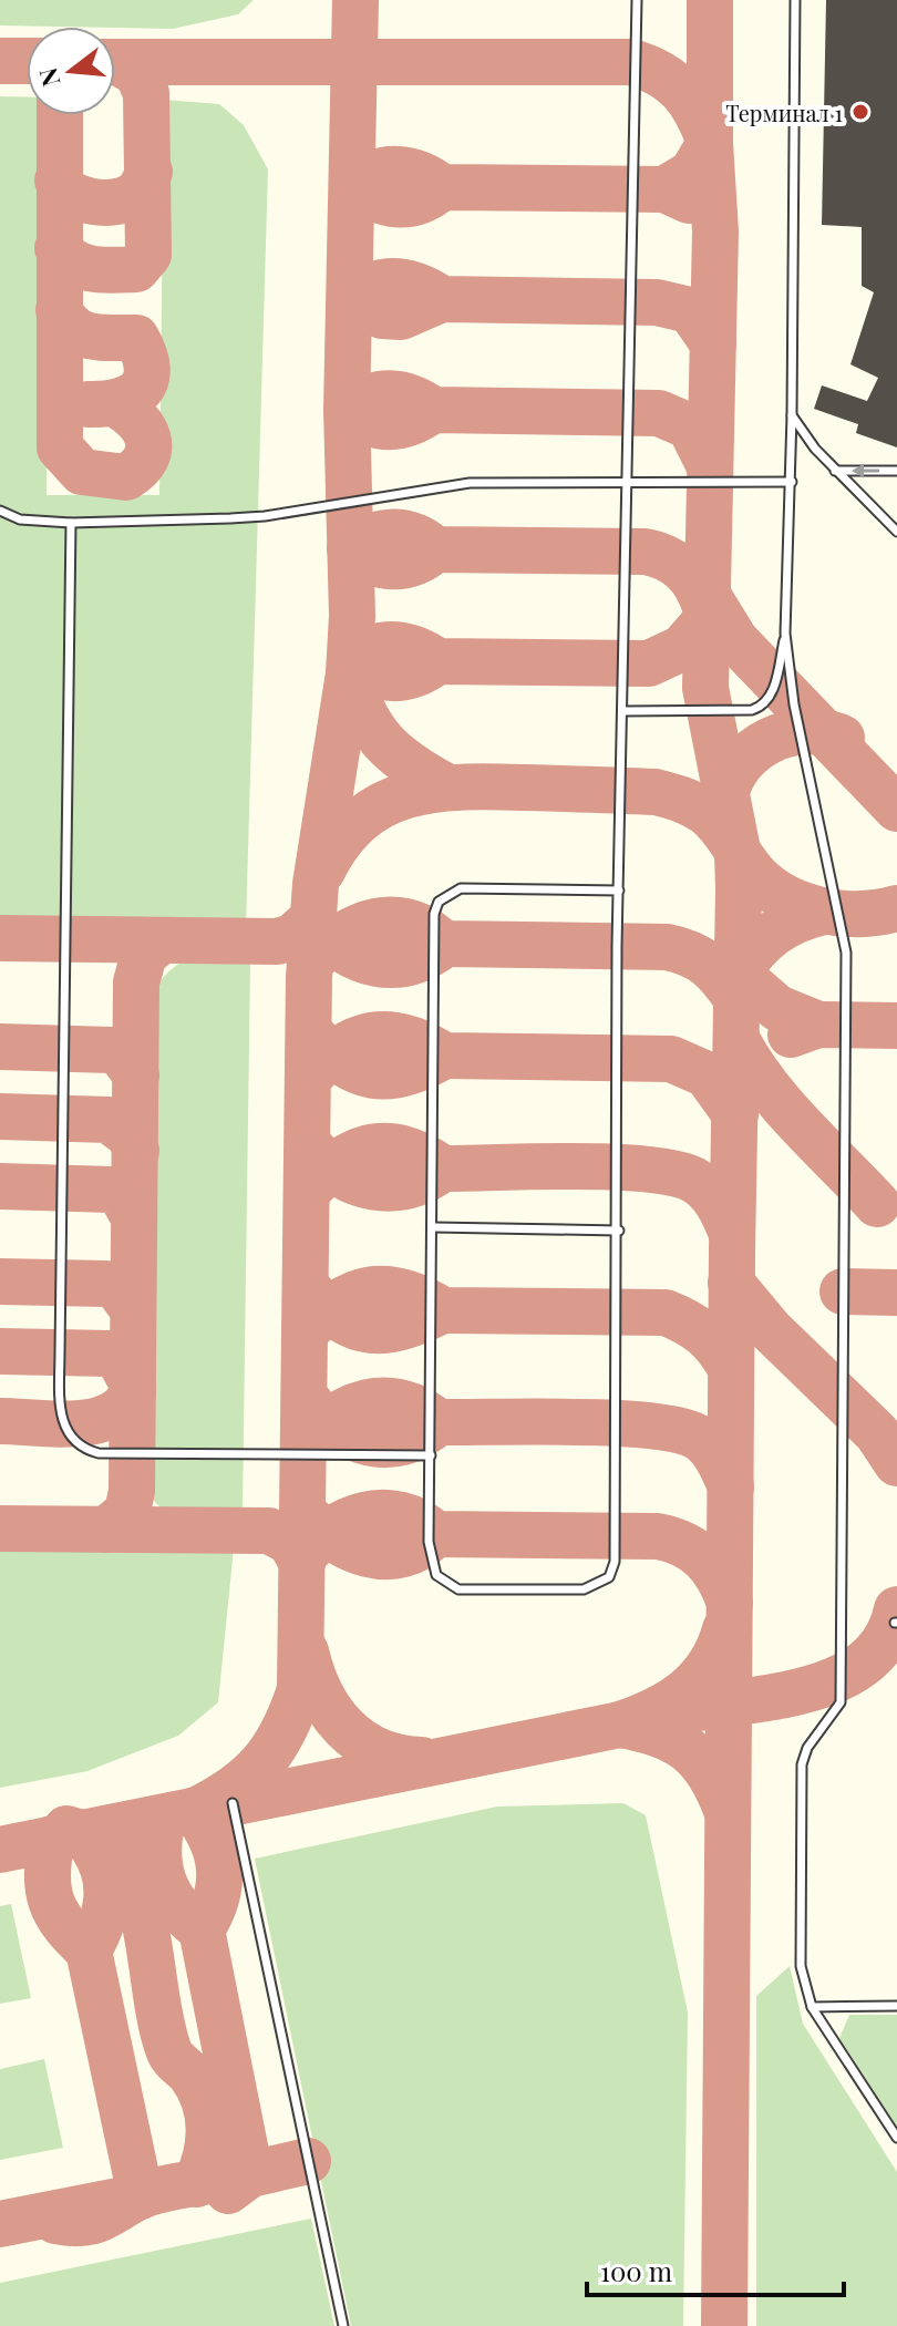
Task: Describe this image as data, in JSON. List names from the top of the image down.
{
  "places": ["Терминал 1"],
  "scale_bar": "100 m",
  "north": "left"
}
